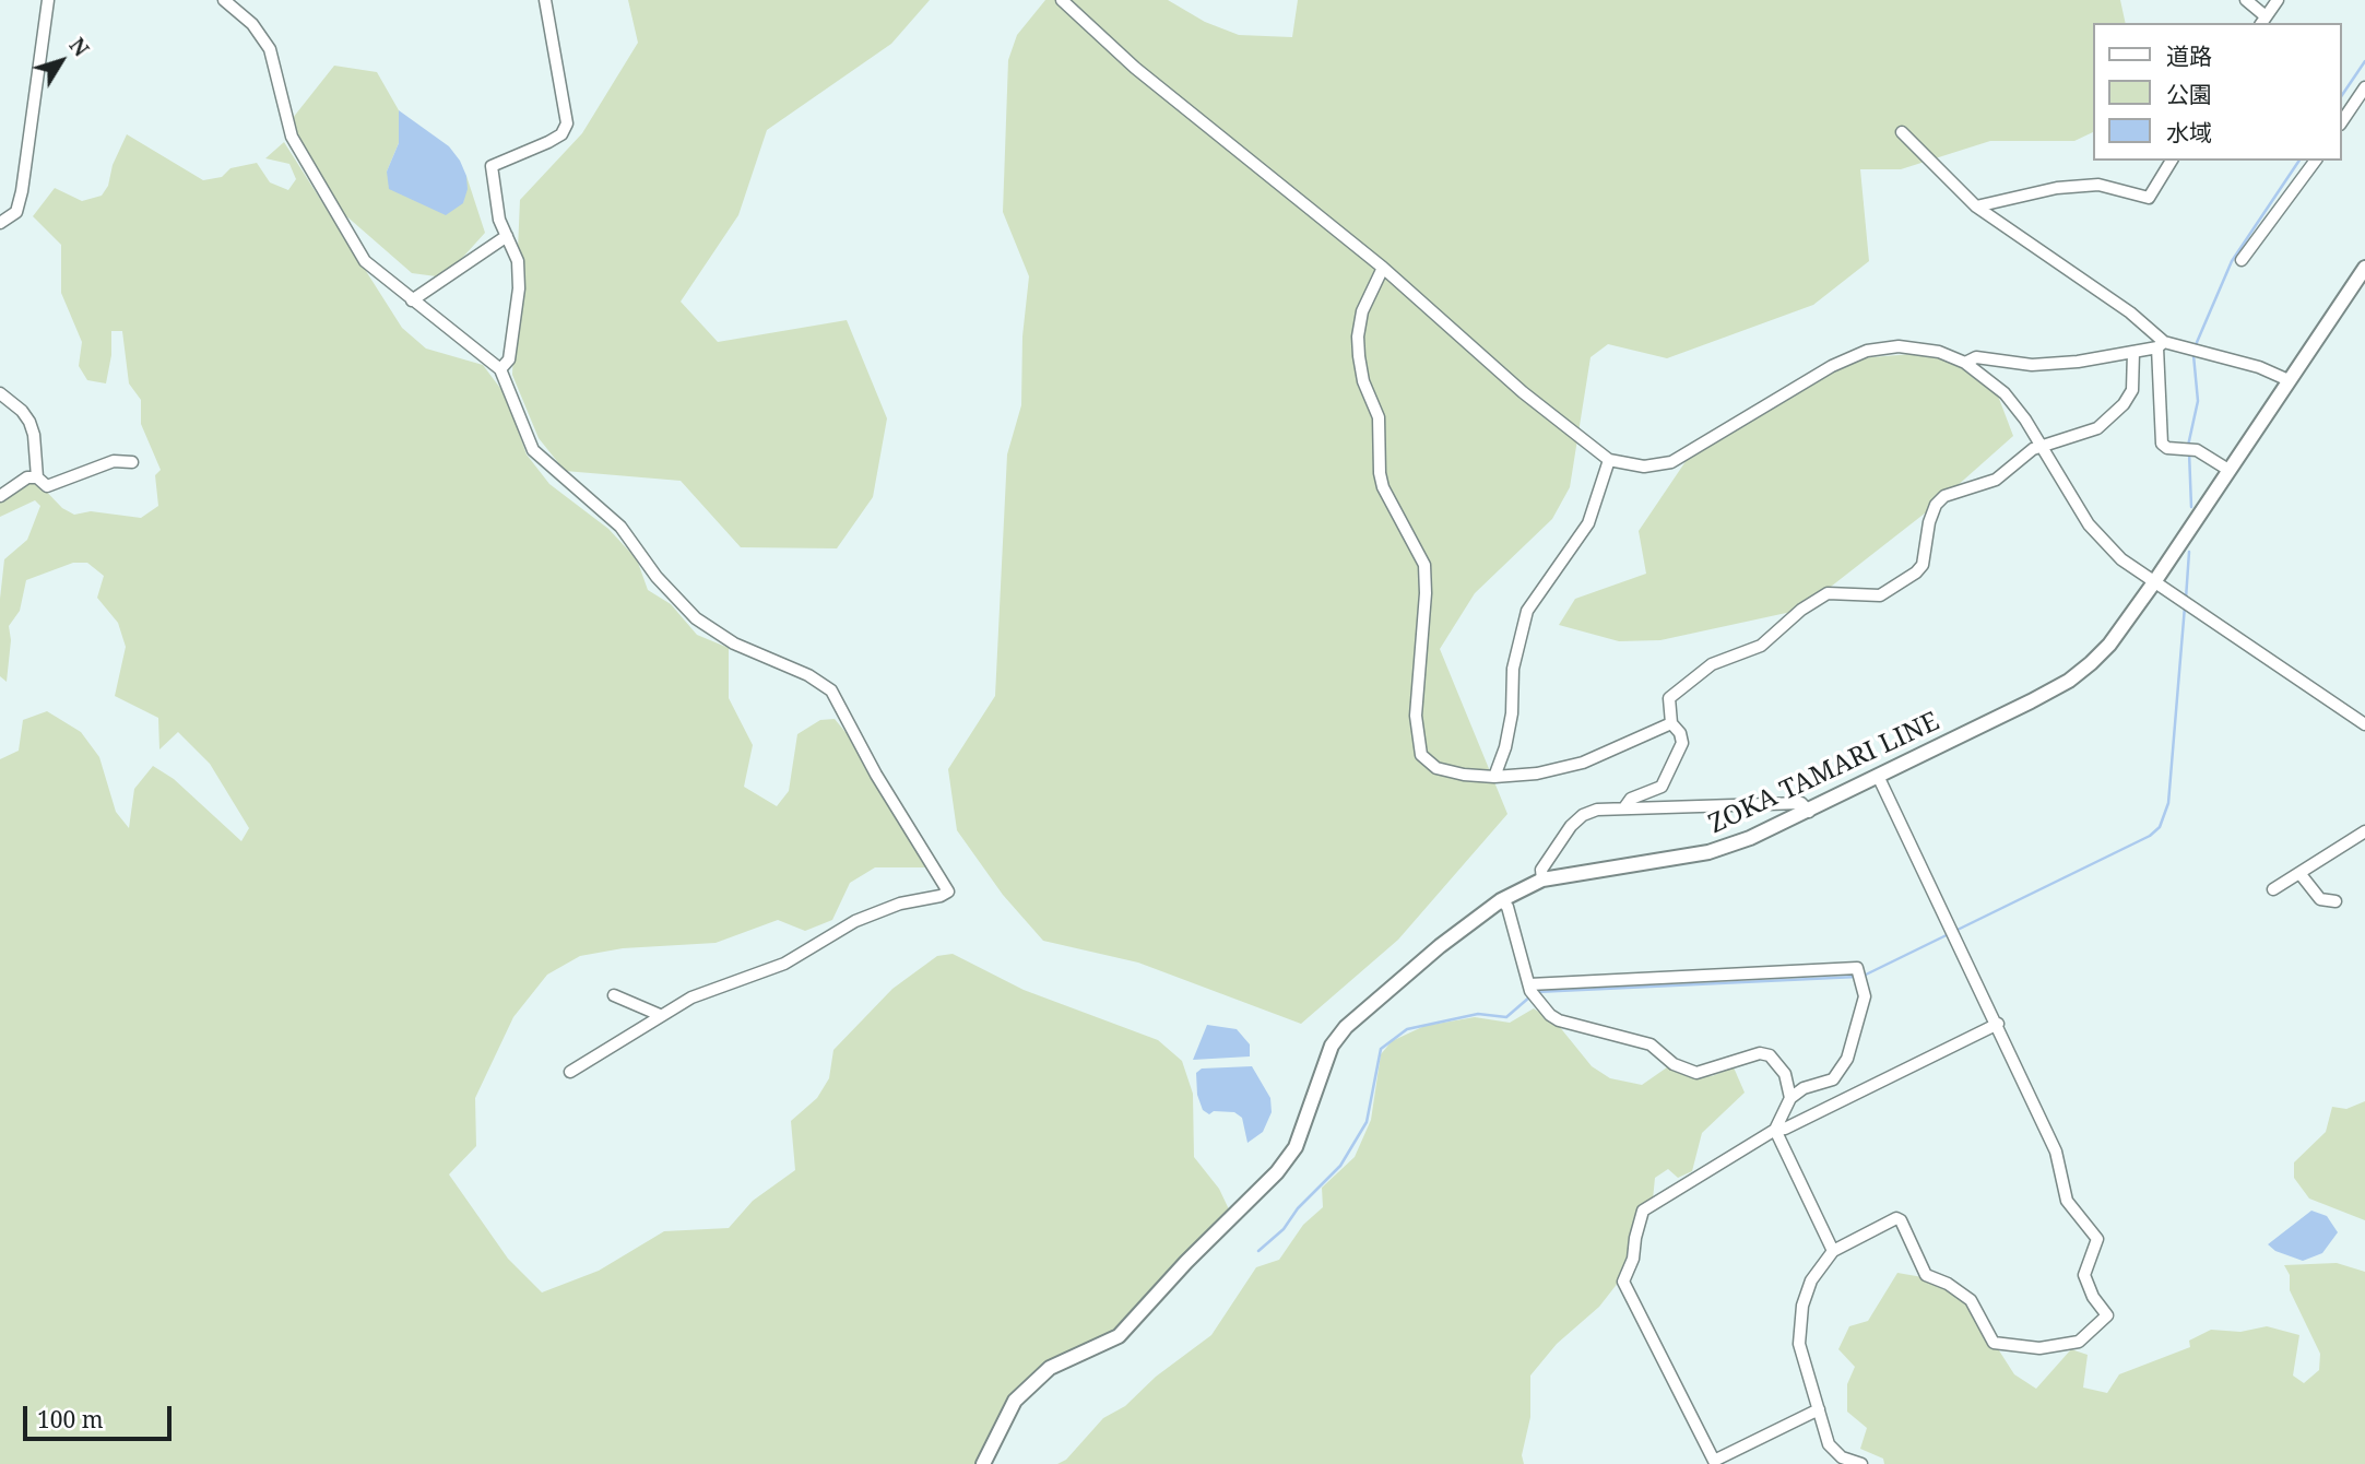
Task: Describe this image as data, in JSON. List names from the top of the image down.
{
  "streets": {
    "main road": ["ZOKA TAMARI LINE"]
  },
  "legend": ["道路", "公園", "水域"],
  "scale_bar": "100 m",
  "north": "top right"
}
